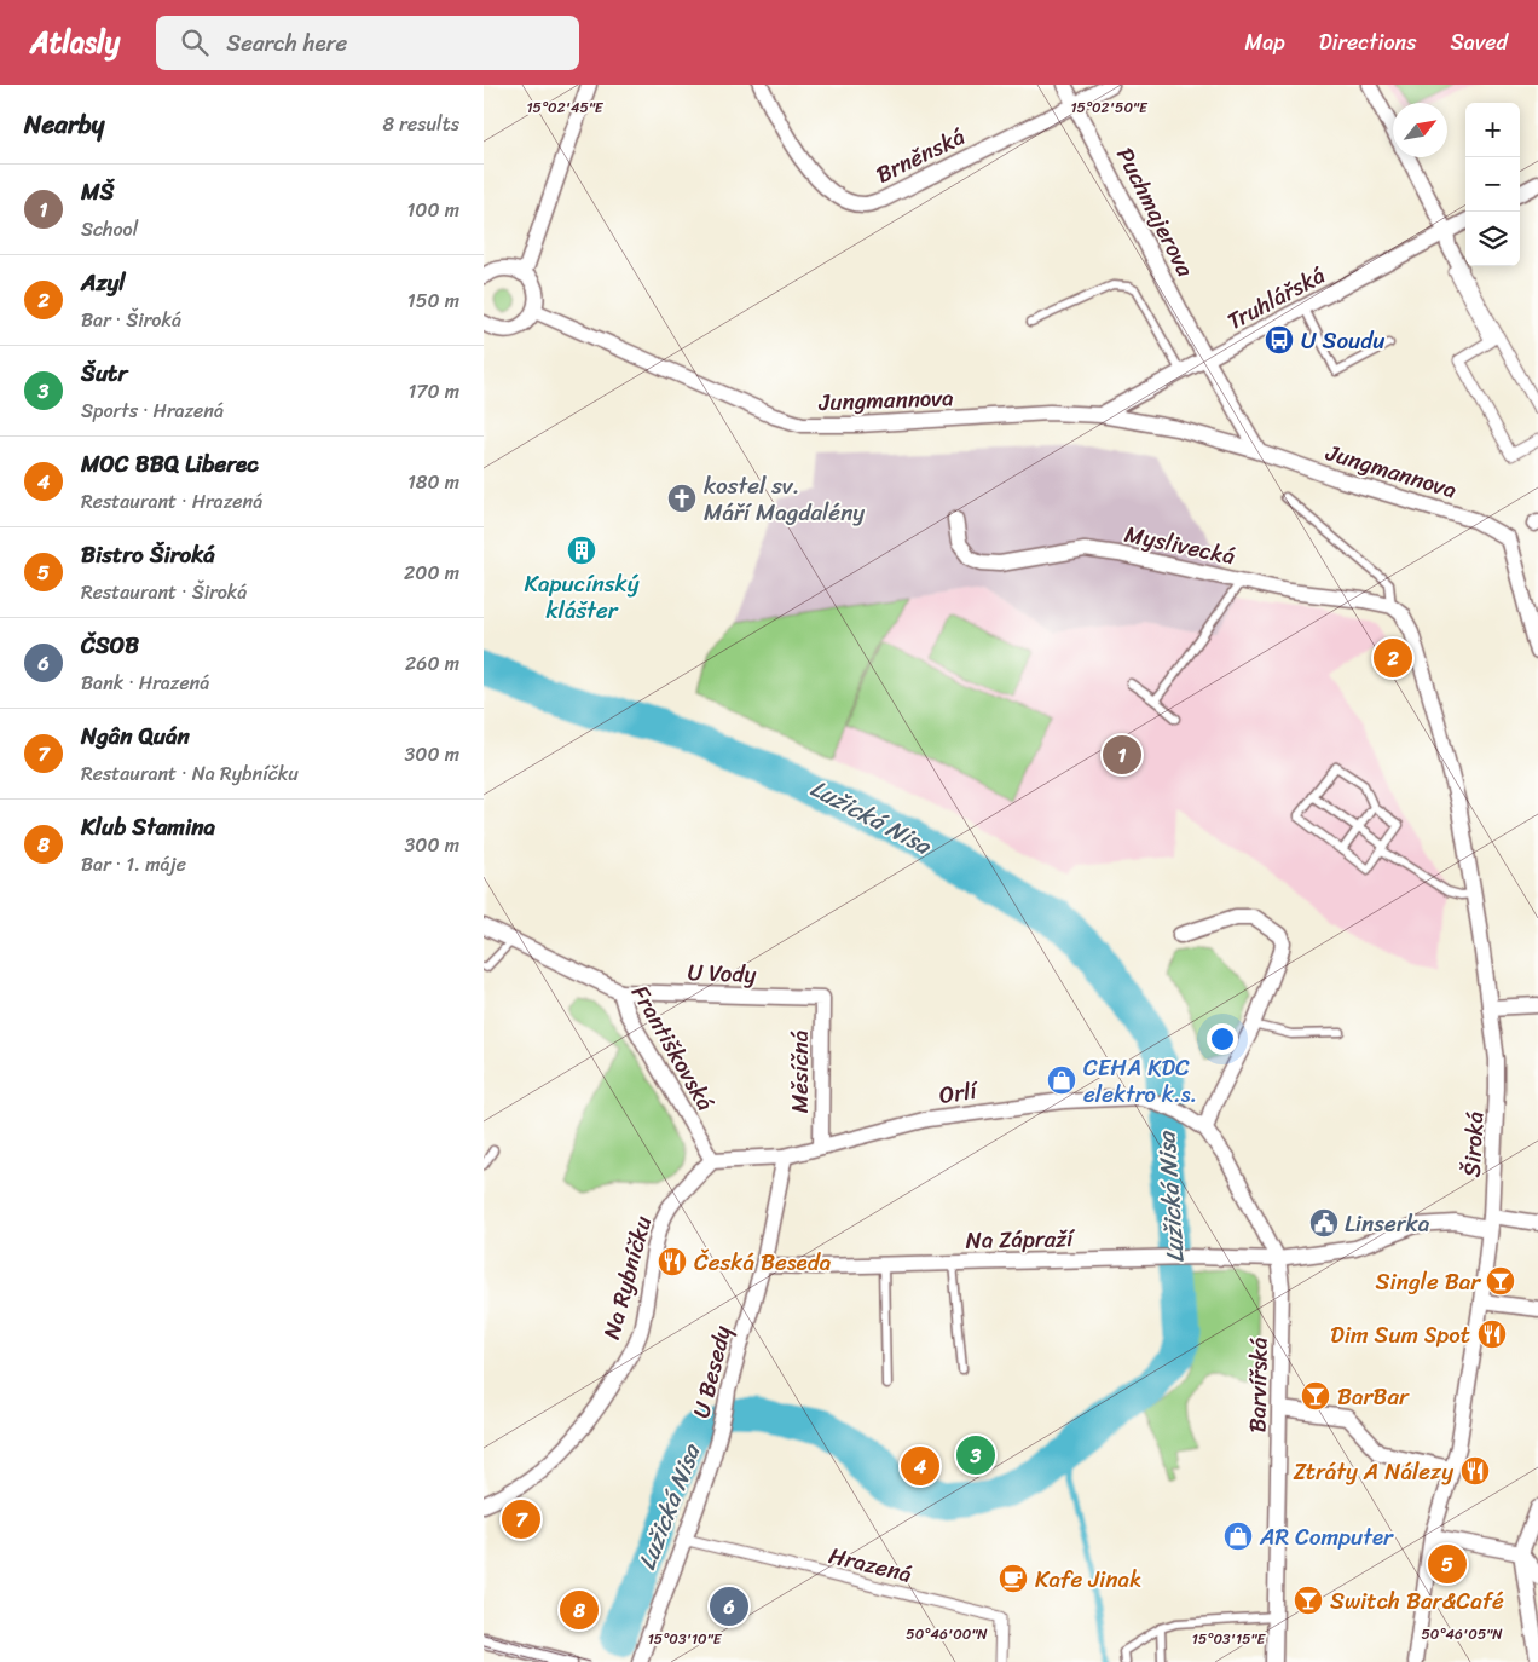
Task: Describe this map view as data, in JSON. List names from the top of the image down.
{
  "streets": {
    "street": [
      "Brněnská",
      "Puchmajerova",
      "Truhlářská",
      "Jungmannova",
      "Myslivecká",
      "U Vody",
      "Františkovská",
      "Měsíčná",
      "Orlí",
      "Široká",
      "Na Zápraží",
      "Na Rybníčku",
      "U Besedy",
      "Barvířská",
      "Hrazená"
    ]
  },
  "crossings": [
    ["Brněnská", "Puchmajerova"],
    ["Puchmajerova", "Truhlářská"],
    ["Truhlářská", "Jungmannova"],
    ["Myslivecká", "Široká"],
    ["U Vody", "Františkovská"],
    ["U Vody", "Měsíčná"],
    ["Františkovská", "Orlí"],
    ["Františkovská", "Na Rybníčku"],
    ["Měsíčná", "Orlí"],
    ["Orlí", "Na Rybníčku"],
    ["Orlí", "U Besedy"],
    ["Orlí", "Barvířská"],
    ["Široká", "Na Zápraží"],
    ["Na Zápraží", "U Besedy"],
    ["Na Zápraží", "Barvířská"],
    ["U Besedy", "Hrazená"]
  ],
  "water": ["Lužická Nisa"],
  "places": {
    "bus stop": ["U Soudu"],
    "church": ["kostel sv. Máří Magdalény"],
    "building": ["Kapucínský klášter"],
    "shop": ["CEHA KDC elektro k.s.", "AR Computer"],
    "public building": ["Linserka"],
    "restaurant": ["Česká Beseda", "Dim Sum Spot", "Ztráty A Nálezy"],
    "bar": ["Single Bar", "BarBar", "Switch Bar&Café"],
    "cafe": ["Kafe Jinak"]
  },
  "north": "top right",
  "page": {
    "header": "Atlasly",
    "search": "Search here",
    "nav": ["Map", "Directions", "Saved"],
    "heading": ["Nearby", "8 results"],
    "map_buttons": ["+", "−"],
    "list": [
      {
        "mark": "1",
        "name": "MŠ",
        "note": "School",
        "value": "100 m"
      },
      {
        "mark": "2",
        "name": "Azyl",
        "note": "Bar · Široká",
        "value": "150 m"
      },
      {
        "mark": "3",
        "name": "Šutr",
        "note": "Sports · Hrazená",
        "value": "170 m"
      },
      {
        "mark": "4",
        "name": "MOC BBQ Liberec",
        "note": "Restaurant · Hrazená",
        "value": "180 m"
      },
      {
        "mark": "5",
        "name": "Bistro Široká",
        "note": "Restaurant · Široká",
        "value": "200 m"
      },
      {
        "mark": "6",
        "name": "ČSOB",
        "note": "Bank · Hrazená",
        "value": "260 m"
      },
      {
        "mark": "7",
        "name": "Ngân Quán",
        "note": "Restaurant · Na Rybníčku",
        "value": "300 m"
      },
      {
        "mark": "8",
        "name": "Klub Stamina",
        "note": "Bar · 1. máje",
        "value": "300 m"
      }
    ],
    "pins": [
      "2",
      "1",
      "3",
      "4",
      "7",
      "5",
      "6",
      "8"
    ]
  },
  "coordinates": [
    "15°02'45\"E",
    "15°02'50\"E",
    "50°46'00\"N",
    "50°46'05\"N",
    "15°03'10\"E",
    "15°03'15\"E"
  ]
}
